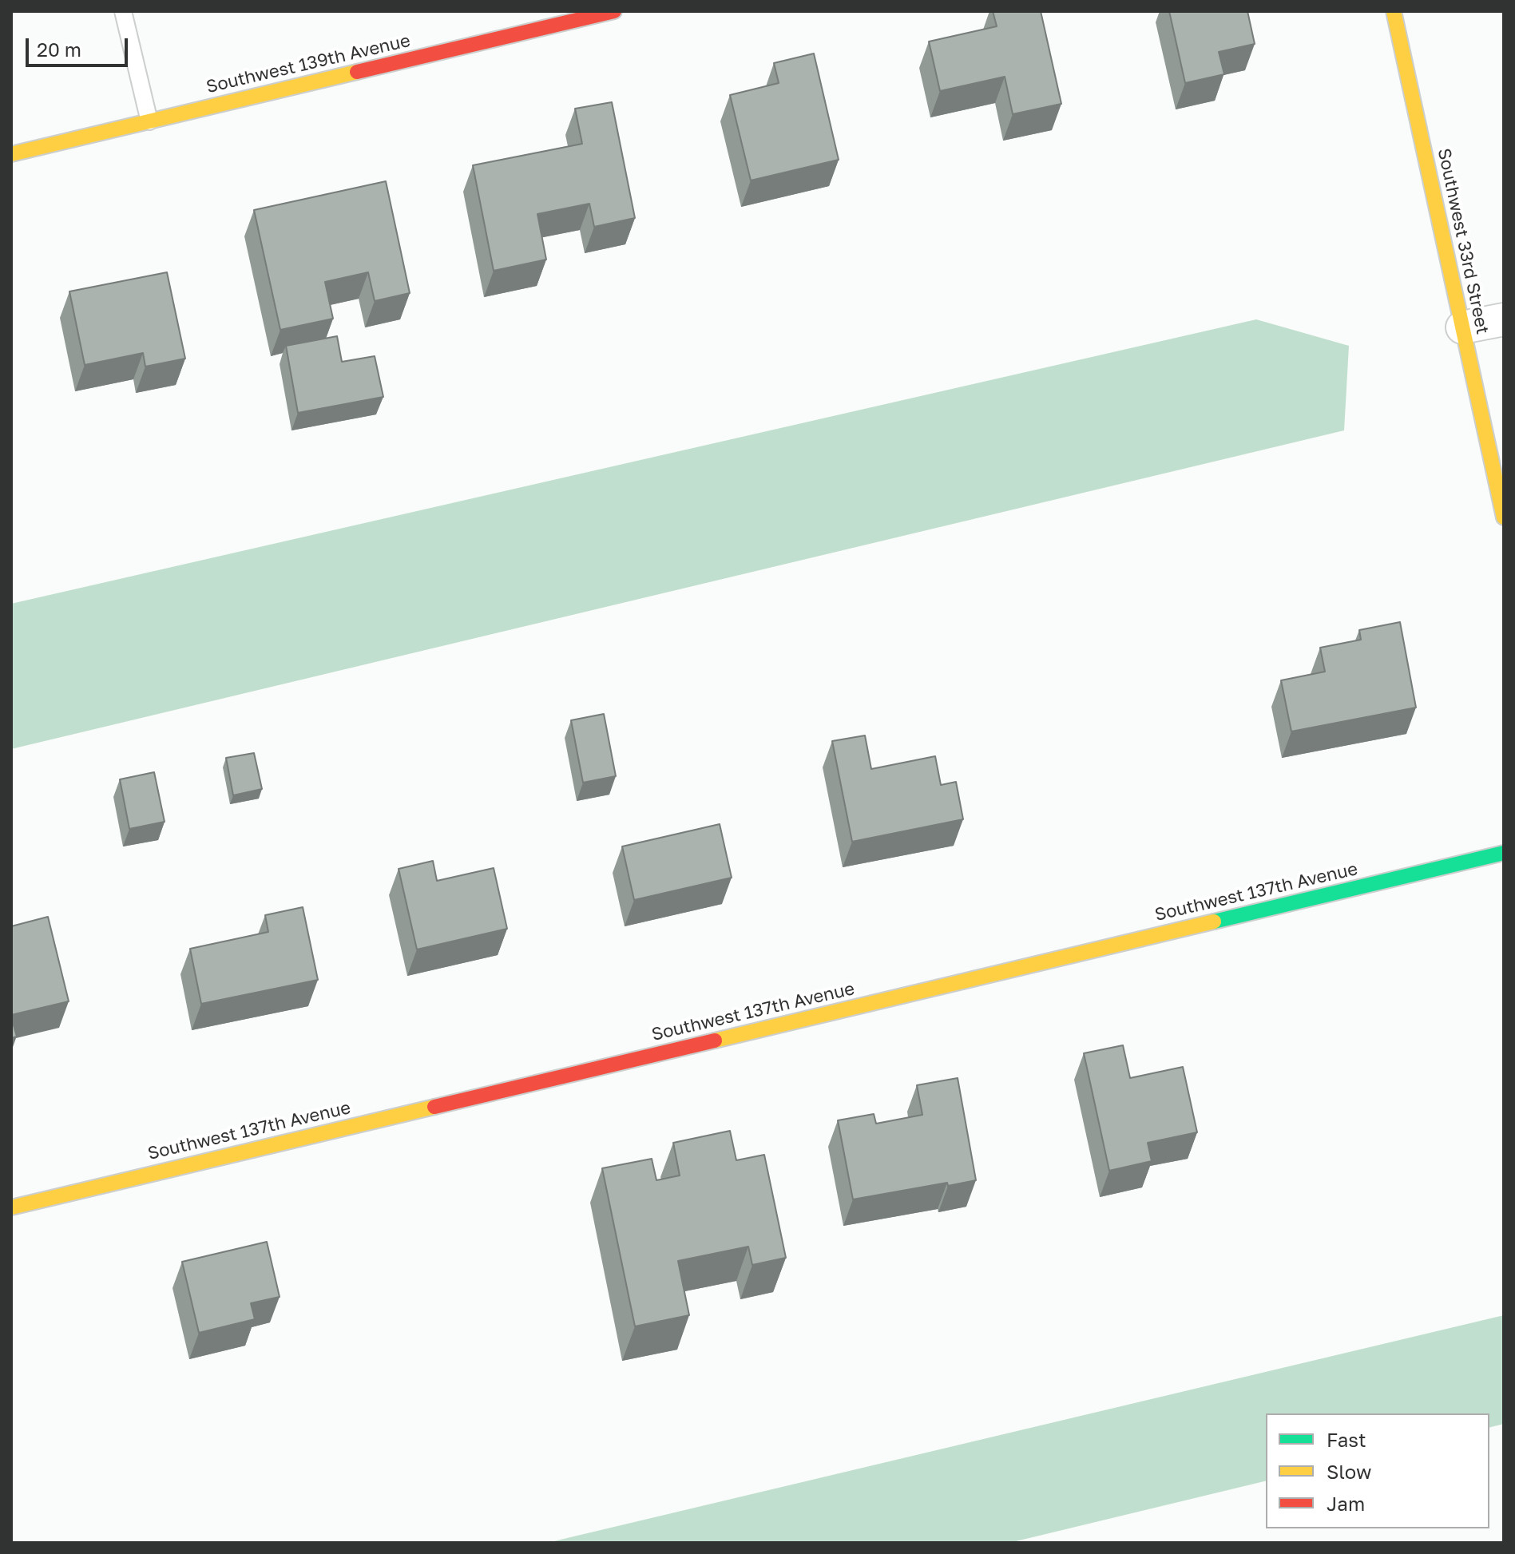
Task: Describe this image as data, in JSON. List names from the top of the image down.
{
  "streets": {
    "street": ["Southwest 139th Avenue", "Southwest 33rd Street", "Southwest 137th Avenue"]
  },
  "legend": ["Fast", "Slow", "Jam"],
  "scale_bar": "20 m"
}
